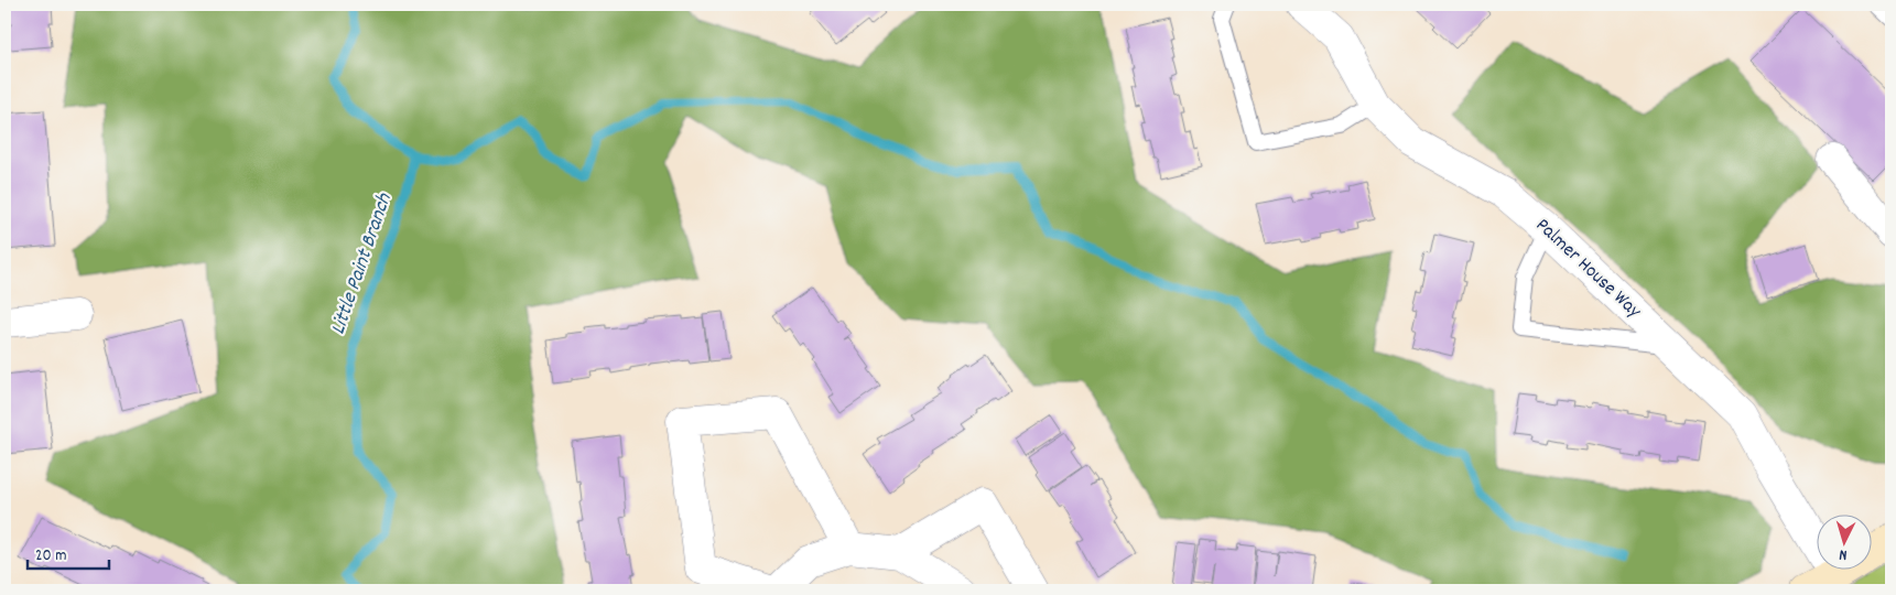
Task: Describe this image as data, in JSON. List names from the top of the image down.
{
  "streets": {
    "street": ["Palmer House Way"]
  },
  "water": ["Little Paint Branch"],
  "scale_bar": "20 m",
  "north": "bottom"
}
